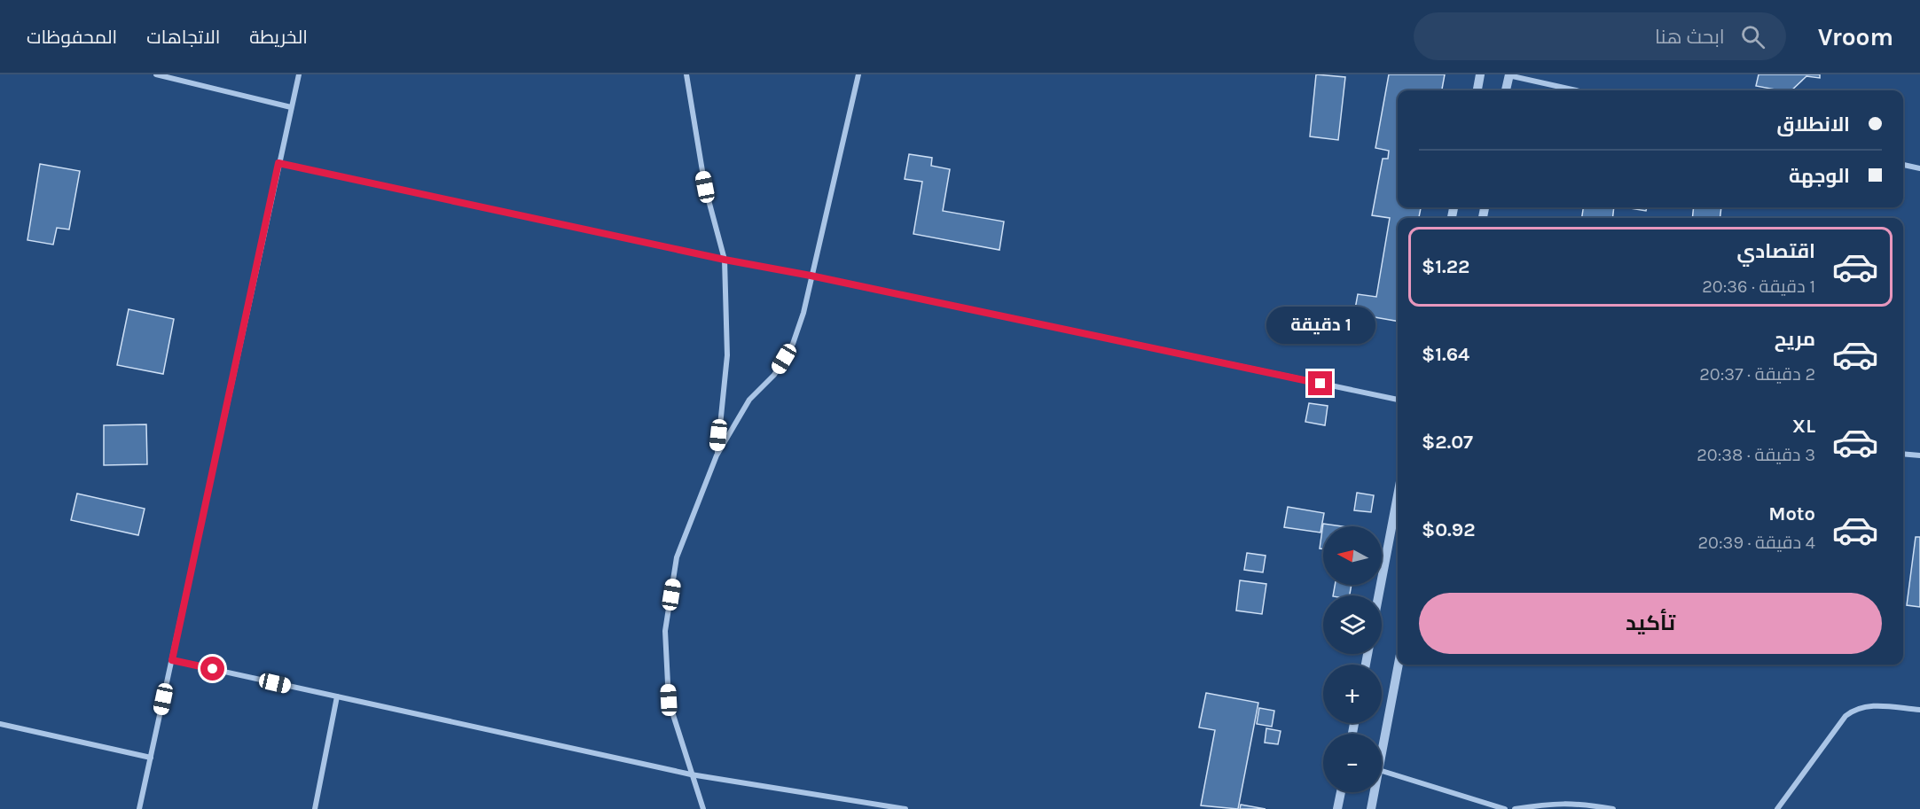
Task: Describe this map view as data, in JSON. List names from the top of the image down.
{
  "north": "left",
  "page": {
    "header": "Vroom",
    "search": "ابحث هنا",
    "nav": ["الخريطة", "الاتجاهات", "المحفوظات"],
    "banner": ["الانطلاق", "الوجهة"],
    "list": [
      {
        "name": "اقتصادي",
        "note": "1 دقيقة · 20:36",
        "value": "$1.22"
      },
      {
        "name": "مريح",
        "note": "2 دقيقة · 20:37",
        "value": "$1.64"
      },
      {
        "name": "XL",
        "note": "3 دقيقة · 20:38",
        "value": "$2.07"
      },
      {
        "name": "Moto",
        "note": "4 دقيقة · 20:39",
        "value": "$0.92"
      }
    ],
    "bubble": "1 دقيقة",
    "map_buttons": ["+", "−"],
    "buttons": "تأكيد"
  }
}
